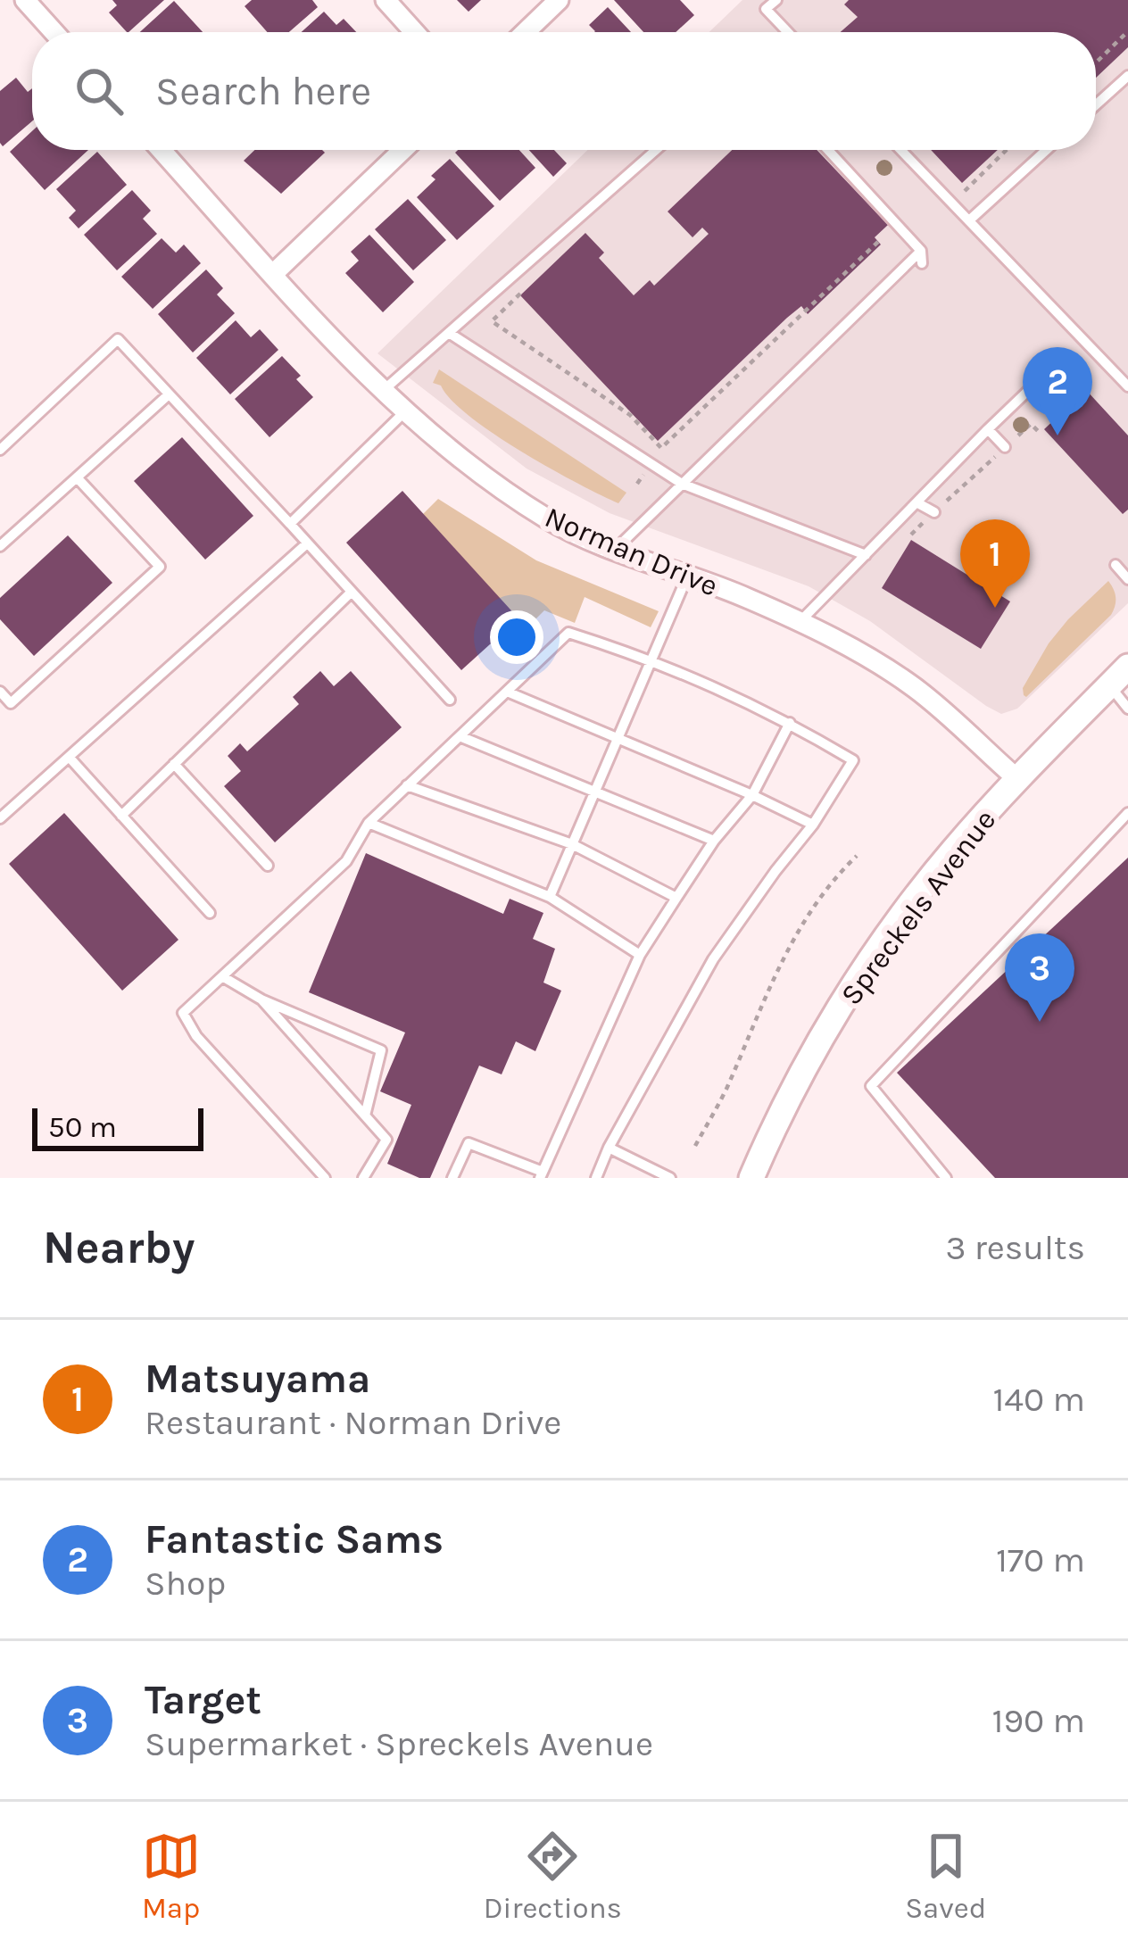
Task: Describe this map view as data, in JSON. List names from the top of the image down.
{
  "streets": {
    "street": ["Norman Drive", "Spreckels Avenue"]
  },
  "crossings": [
    ["Norman Drive", "Spreckels Avenue"]
  ],
  "scale_bar": "50 m",
  "page": {
    "search": "Search here",
    "pins": ["2", "1", "3"],
    "scale": "50 m",
    "heading": ["Nearby", "3 results"],
    "list": [
      {
        "mark": "1",
        "name": "Matsuyama",
        "note": "Restaurant · Norman Drive",
        "value": "140 m"
      },
      {
        "mark": "2",
        "name": "Fantastic Sams",
        "note": "Shop",
        "value": "170 m"
      },
      {
        "mark": "3",
        "name": "Target",
        "note": "Supermarket · Spreckels Avenue",
        "value": "190 m"
      }
    ],
    "nav": ["Map", "Directions", "Saved"]
  }
}
